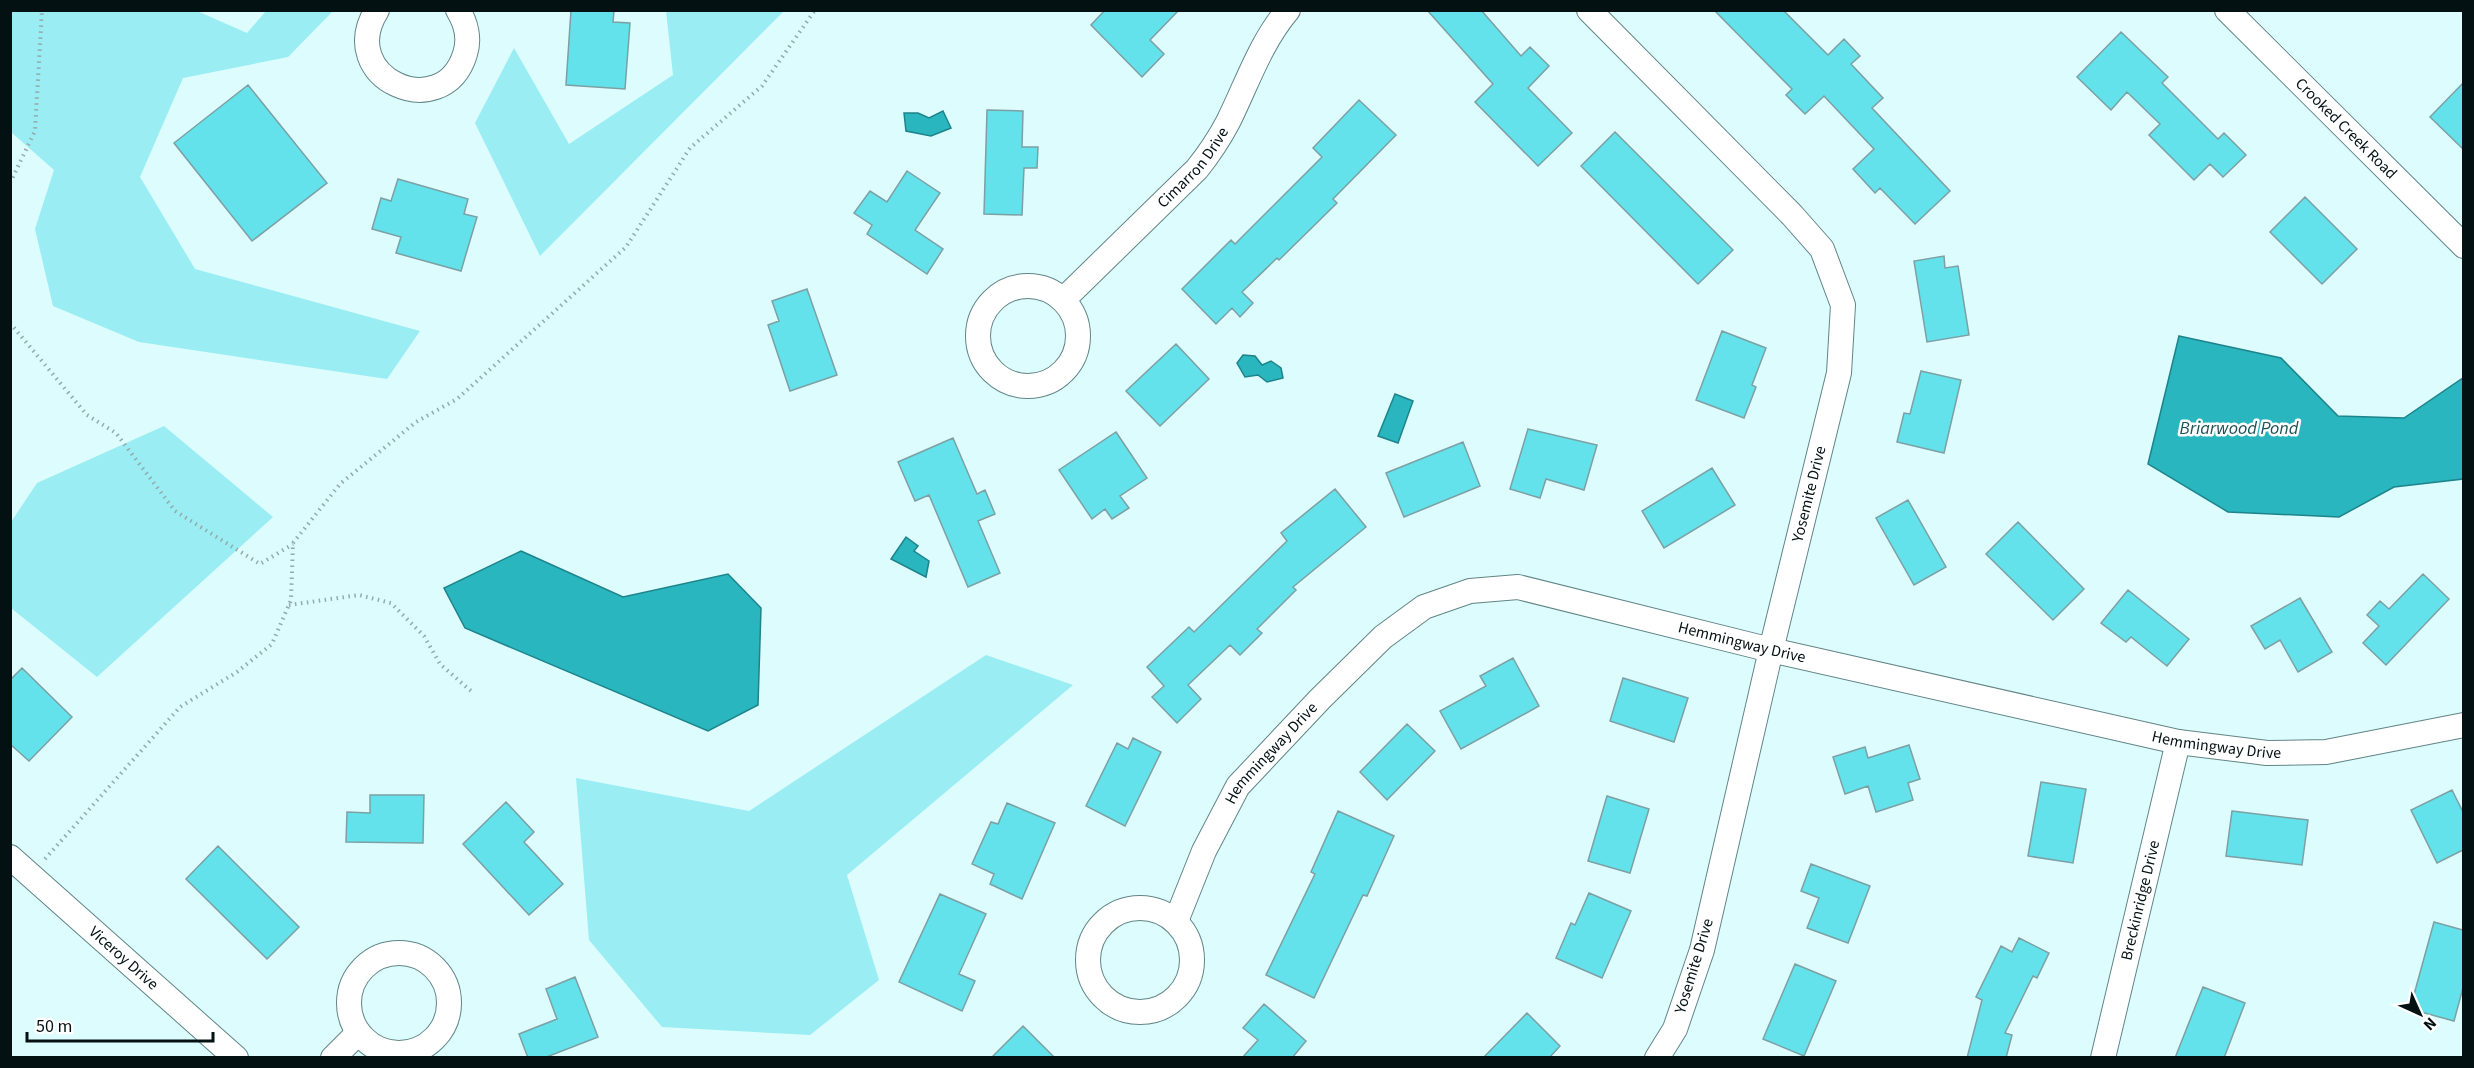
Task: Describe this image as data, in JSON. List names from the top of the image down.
{
  "streets": {
    "street": [
      "Crooked Creek Road",
      "Cimarron Drive",
      "Yosemite Drive",
      "Hemmingway Drive",
      "Breckinridge Drive",
      "Viceroy Drive"
    ]
  },
  "crossings": [
    ["Yosemite Drive", "Hemmingway Drive"],
    ["Hemmingway Drive", "Breckinridge Drive"]
  ],
  "water": ["Briarwood Pond"],
  "scale_bar": "50 m",
  "north": "bottom right"
}
